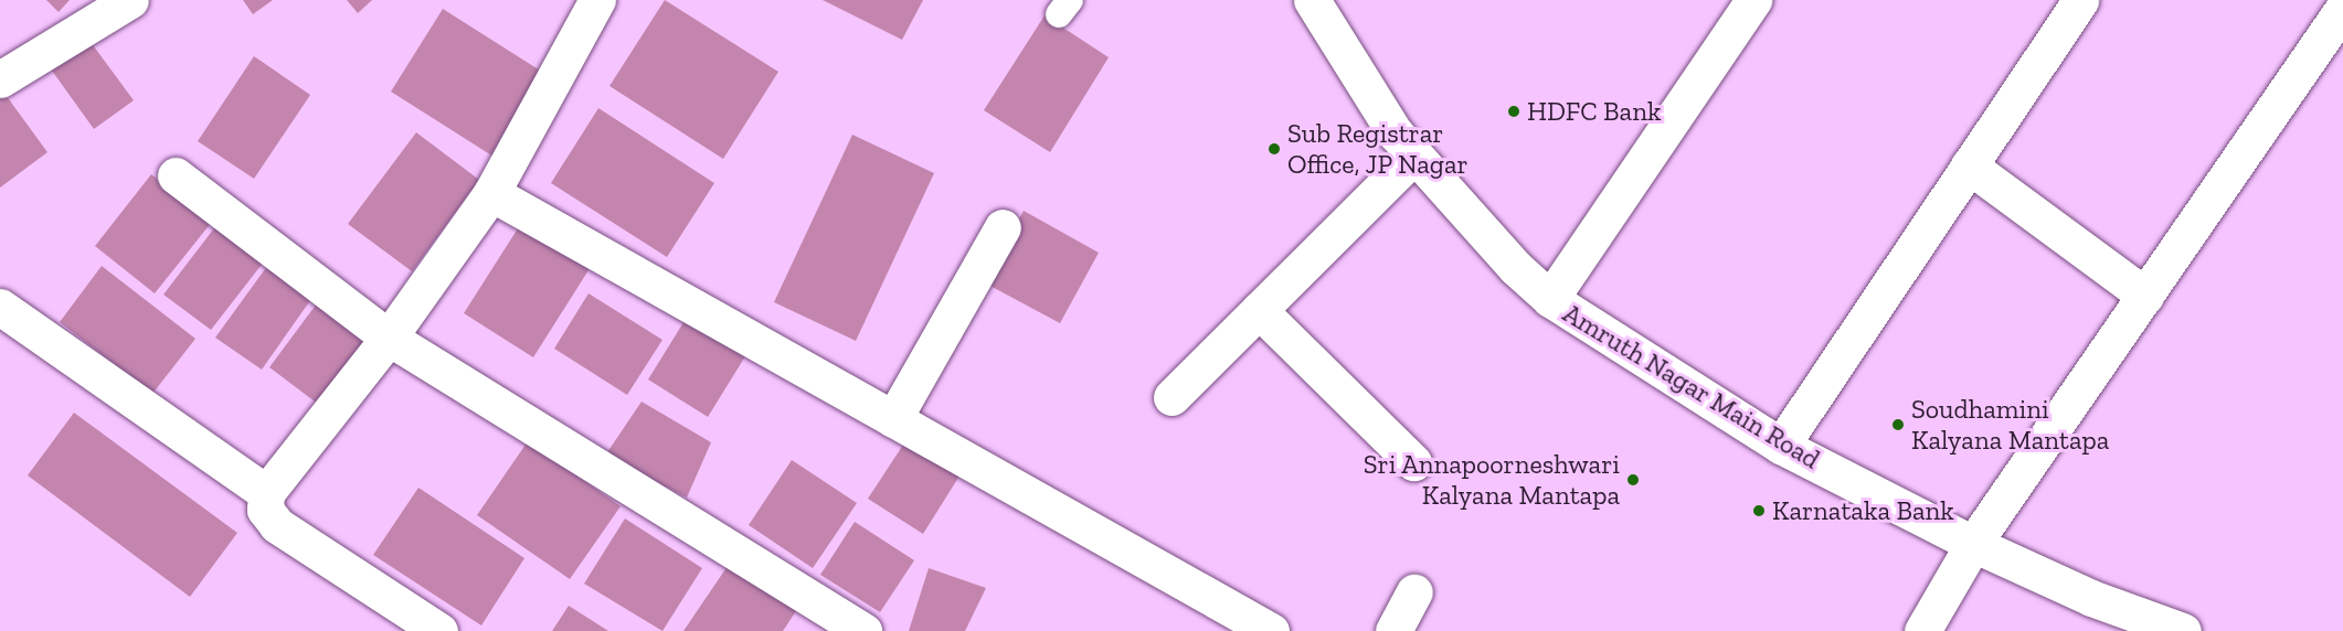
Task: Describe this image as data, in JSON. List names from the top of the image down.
{
  "streets": {
    "street": ["Amruth Nagar Main Road"]
  },
  "places": [
    "HDFC Bank",
    "Sub Registrar Office, JP Nagar",
    "Soudhamini Kalyana Mantapa",
    "Sri Annapoorneshwari Kalyana Mantapa",
    "Karnataka Bank"
  ]
}
